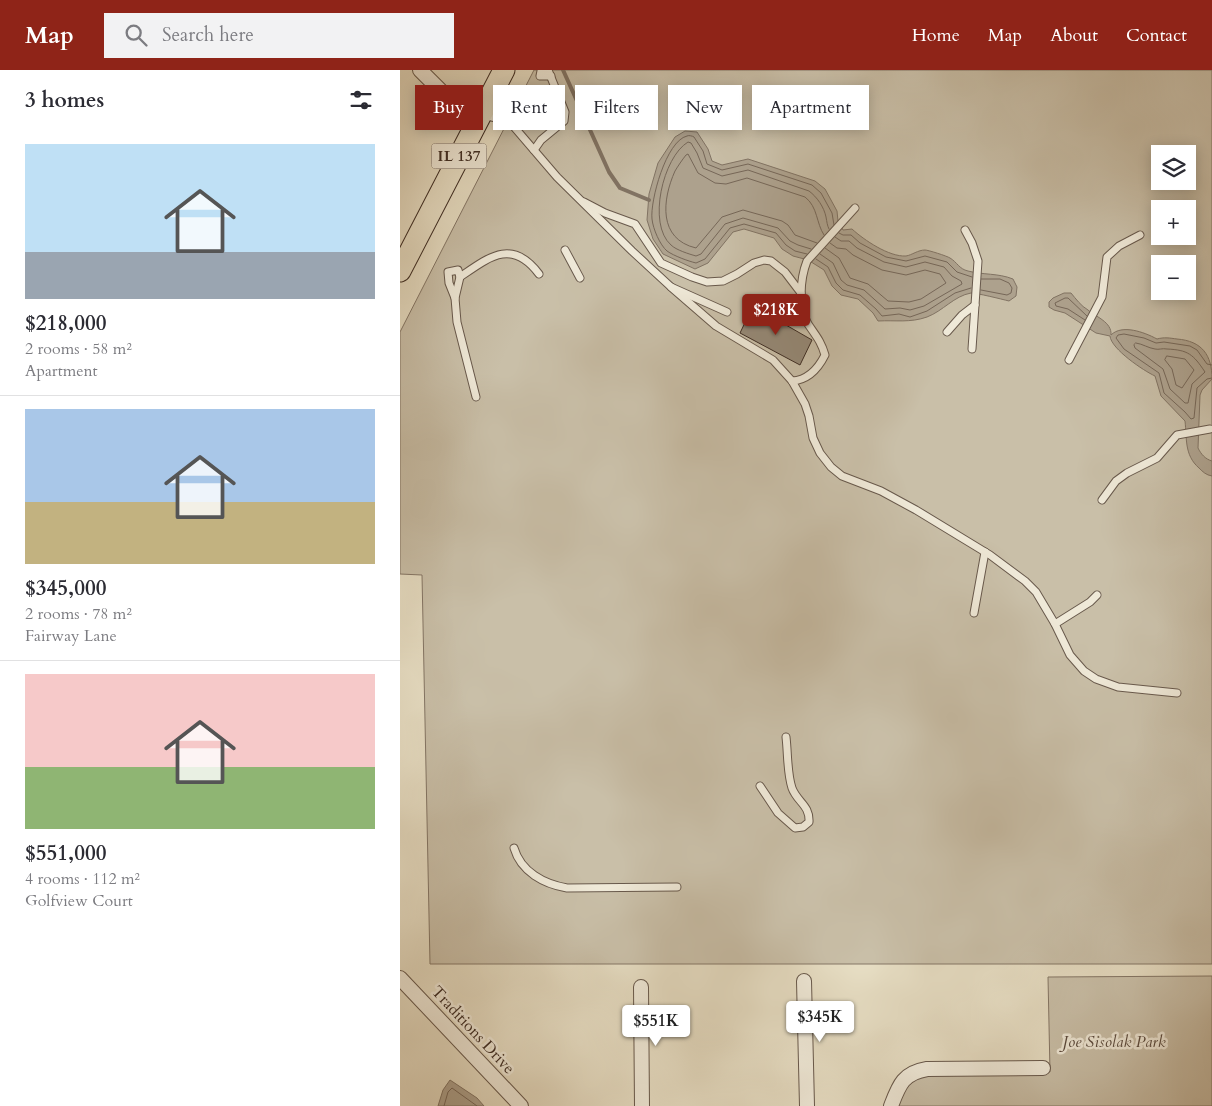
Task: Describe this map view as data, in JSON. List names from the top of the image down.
{
  "streets": {
    "main road": ["IL 137"],
    "street": ["Traditions Drive"]
  },
  "parks": ["Joe Sisolak Park"],
  "page": {
    "header": "Map",
    "search": "Search here",
    "nav": [
      "Home",
      "Map",
      "About",
      "Contact"
    ],
    "heading": "3 homes",
    "chip": [
      "Buy",
      "Rent",
      "Filters",
      "New",
      "Apartment"
    ],
    "list": [
      {
        "name": "$218,000",
        "note": "2 rooms · 58 m² · Apartment"
      },
      {
        "name": "$345,000",
        "note": "2 rooms · 78 m² · Fairway Lane"
      },
      {
        "name": "$551,000",
        "note": "4 rooms · 112 m² · Golfview Court"
      }
    ],
    "map_buttons": ["+", "−"],
    "price": ["$218K", "$345K", "$551K"]
  }
}
